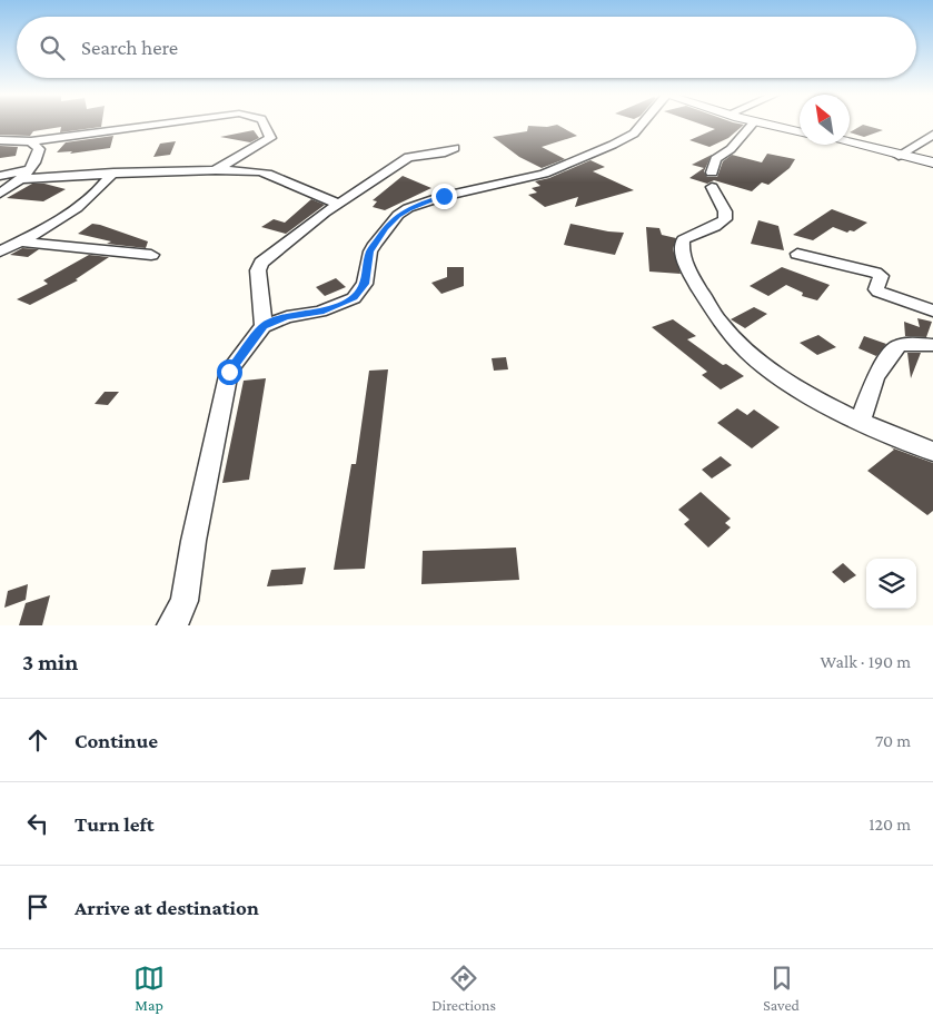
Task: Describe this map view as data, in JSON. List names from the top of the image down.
{
  "north": "top left",
  "page": {
    "search": "Search here",
    "heading": ["3 min", "Walk · 190 m"],
    "list": [
      ["Continue", "70 m"],
      ["Turn left", "120 m"],
      "Arrive at destination"
    ],
    "nav": ["Map", "Directions", "Saved"]
  }
}
